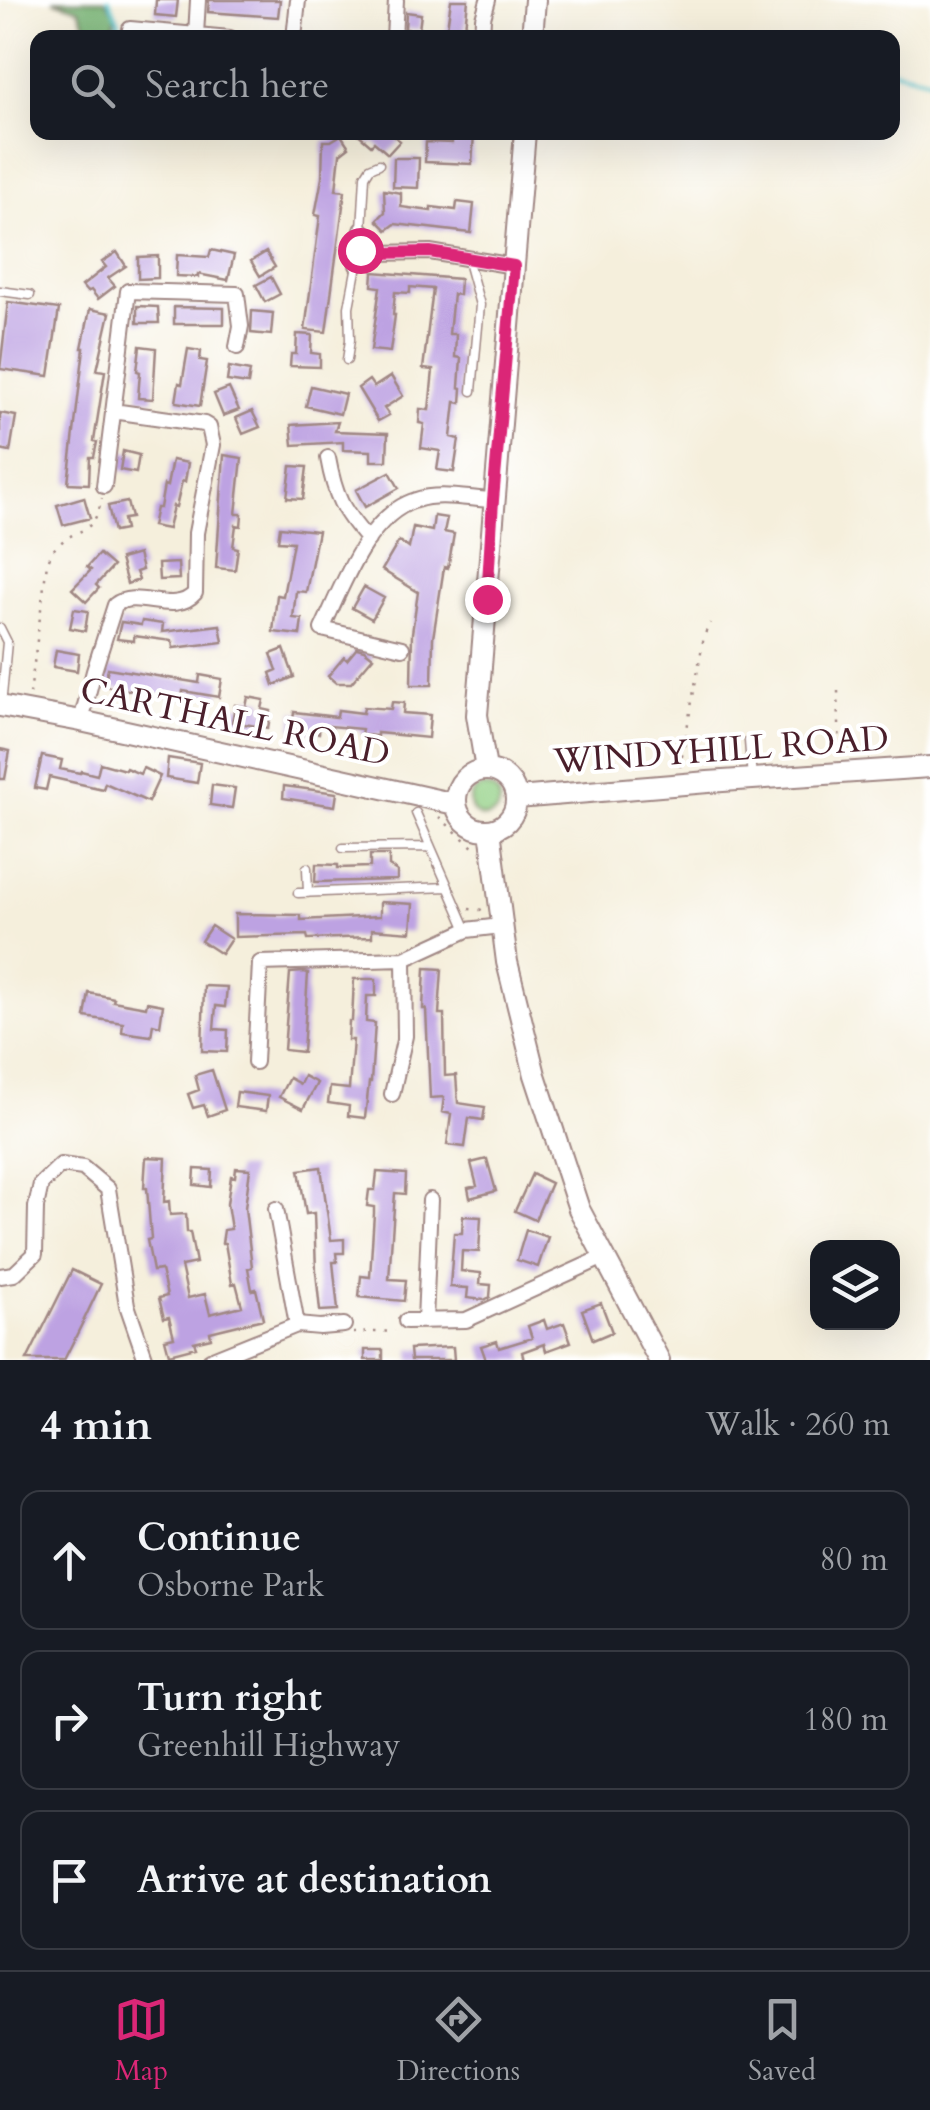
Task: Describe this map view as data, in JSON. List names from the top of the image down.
{
  "streets": {
    "main road": ["CARTHALL ROAD", "WINDYHILL ROAD"]
  },
  "crossings": [
    ["CARTHALL ROAD", "WINDYHILL ROAD"]
  ],
  "page": {
    "search": "Search here",
    "heading": ["4 min", "Walk · 260 m"],
    "list": [
      ["Continue", "Osborne Park", "80 m"],
      ["Turn right", "Greenhill Highway", "180 m"],
      "Arrive at destination"
    ],
    "nav": ["Map", "Directions", "Saved"]
  }
}
